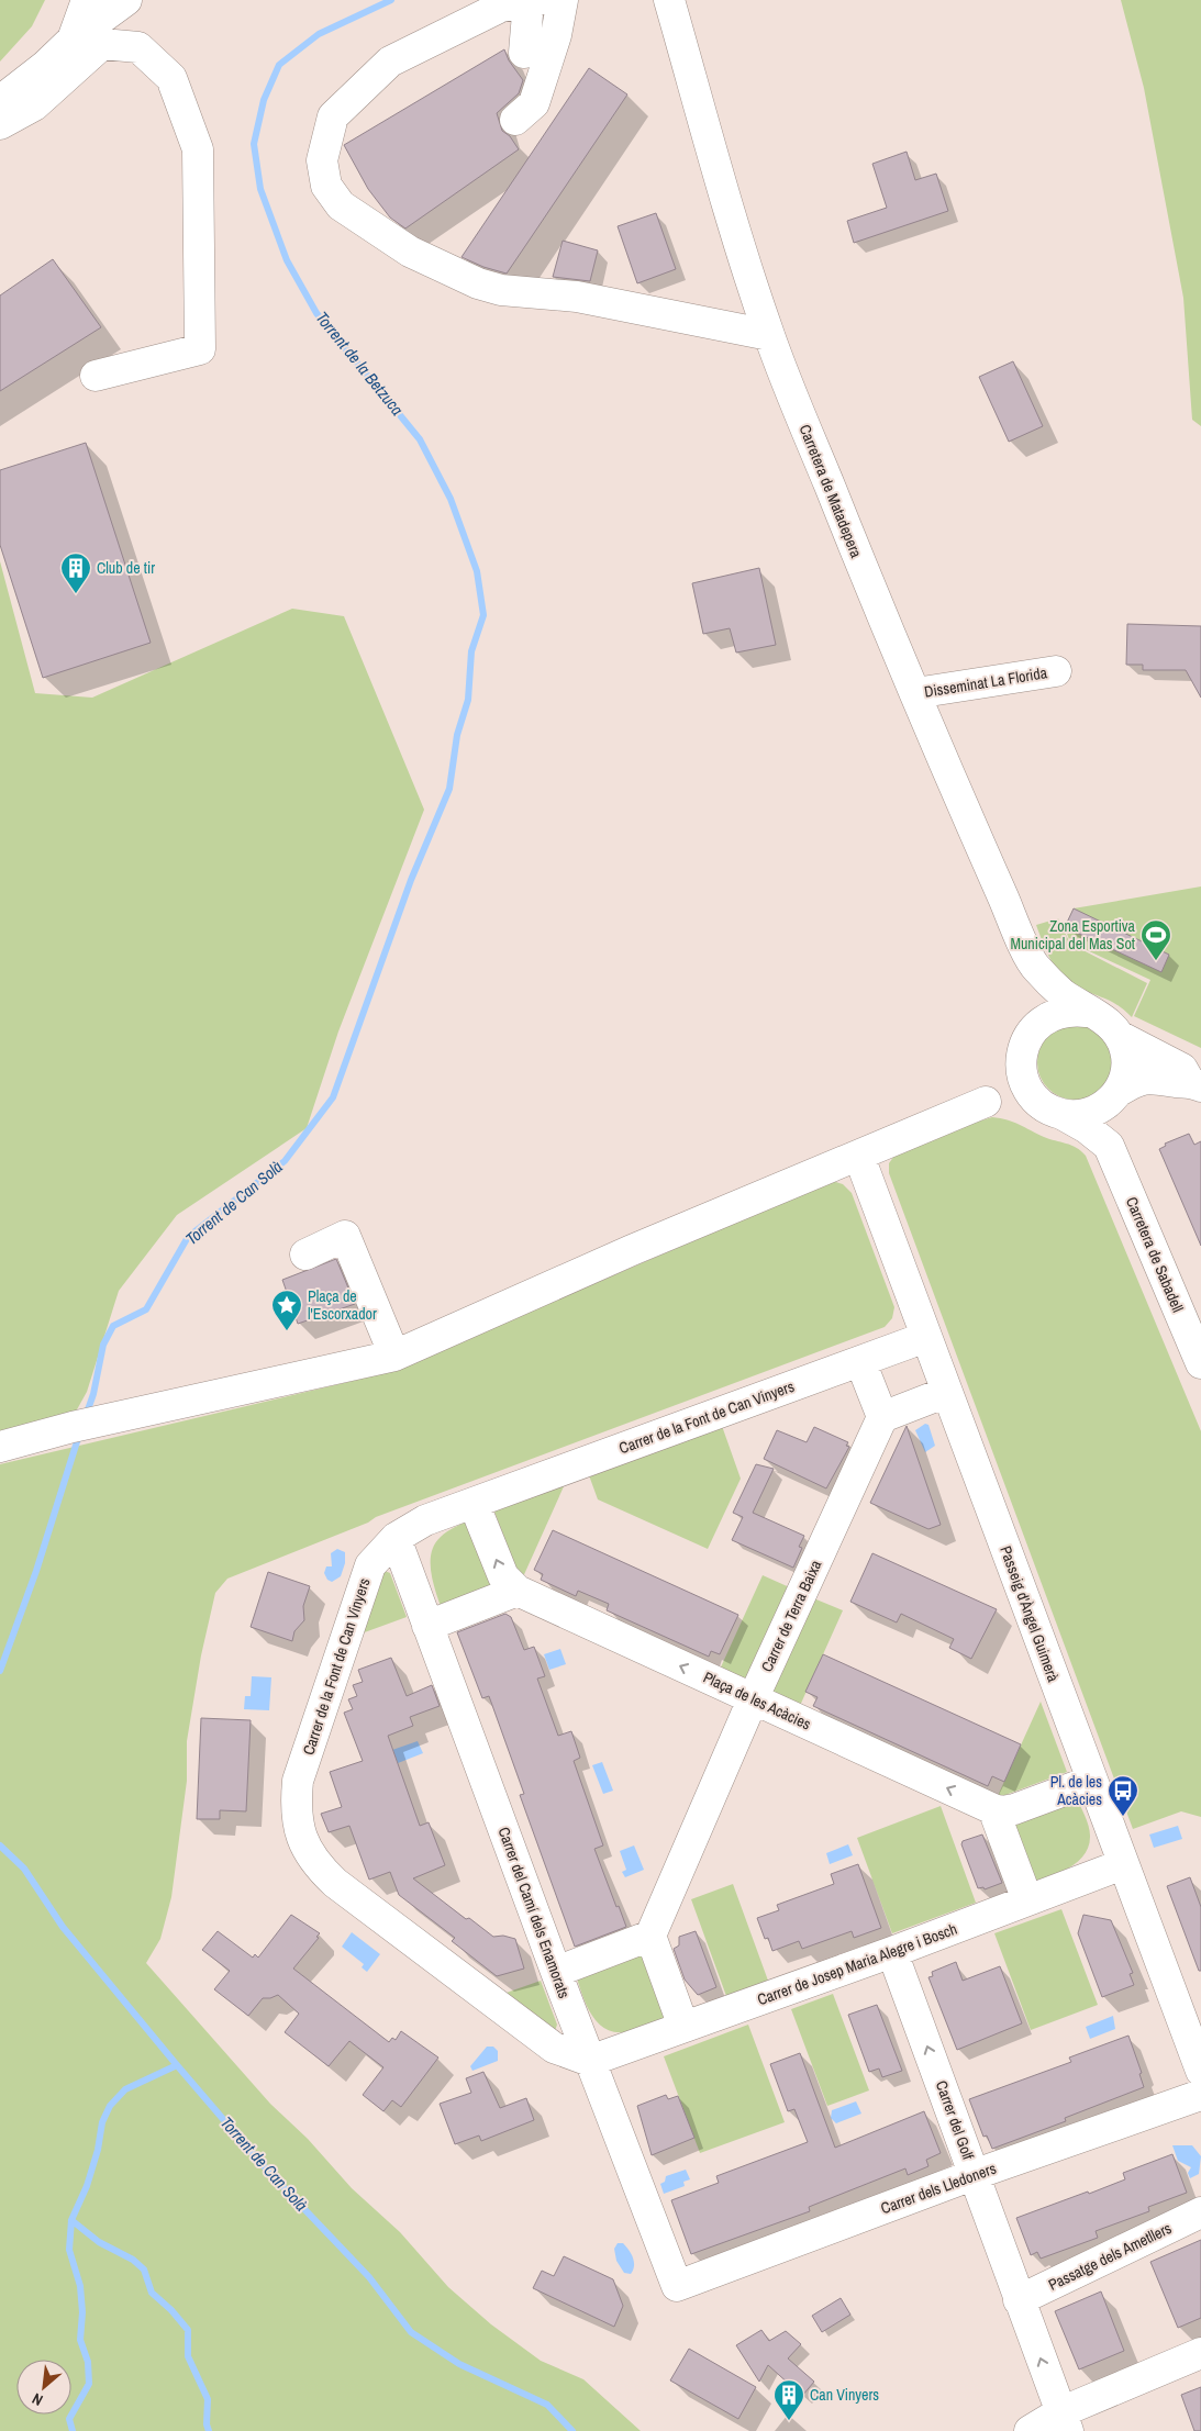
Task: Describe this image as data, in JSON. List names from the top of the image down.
{
  "streets": {
    "street": [
      "Carretera de Matadepera",
      "Disseminat La Florida",
      "Carretera de Sabadell",
      "Carrer de la Font de Can Vinyers",
      "Passeig d'Àngel Guimerà",
      "Carrer de Terra Baixa",
      "Plaça de les Acàcies",
      "Carrer del Camí dels Enamorats",
      "Carrer de Josep Maria Alegre i Bosch",
      "Carrer del Golf",
      "Carrer dels Lledoners",
      "Passatge dels Ametllers"
    ]
  },
  "crossings": [
    ["Carretera de Matadepera", "Disseminat La Florida"],
    ["Carrer de la Font de Can Vinyers", "Passeig d'Àngel Guimerà"],
    ["Carrer de la Font de Can Vinyers", "Plaça de les Acàcies"],
    ["Carrer de la Font de Can Vinyers", "Carrer del Camí dels Enamorats"],
    ["Carrer de la Font de Can Vinyers", "Carrer de Josep Maria Alegre i Bosch"],
    ["Passeig d'Àngel Guimerà", "Plaça de les Acàcies"],
    ["Passeig d'Àngel Guimerà", "Carrer de Josep Maria Alegre i Bosch"],
    ["Carrer de Terra Baixa", "Plaça de les Acàcies"],
    ["Carrer del Camí dels Enamorats", "Carrer de Josep Maria Alegre i Bosch"],
    ["Carrer del Camí dels Enamorats", "Carrer dels Lledoners"],
    ["Carrer de Josep Maria Alegre i Bosch", "Carrer del Golf"],
    ["Carrer del Golf", "Carrer dels Lledoners"],
    ["Carrer del Golf", "Passatge dels Ametllers"]
  ],
  "one_way": ["Plaça de les Acàcies", "Carrer del Golf"],
  "water": ["Torrent de la Betzuca", "Torrent de Can Solà"],
  "places": {
    "building": ["Club de tir", "Can Vinyers"],
    "sports": ["Zona Esportiva Municipal del Mas Sot"],
    "place": ["Plaça de l'Escorxador"],
    "bus stop": ["Pl. de les Acàcies"]
  },
  "north": "bottom left"
}
